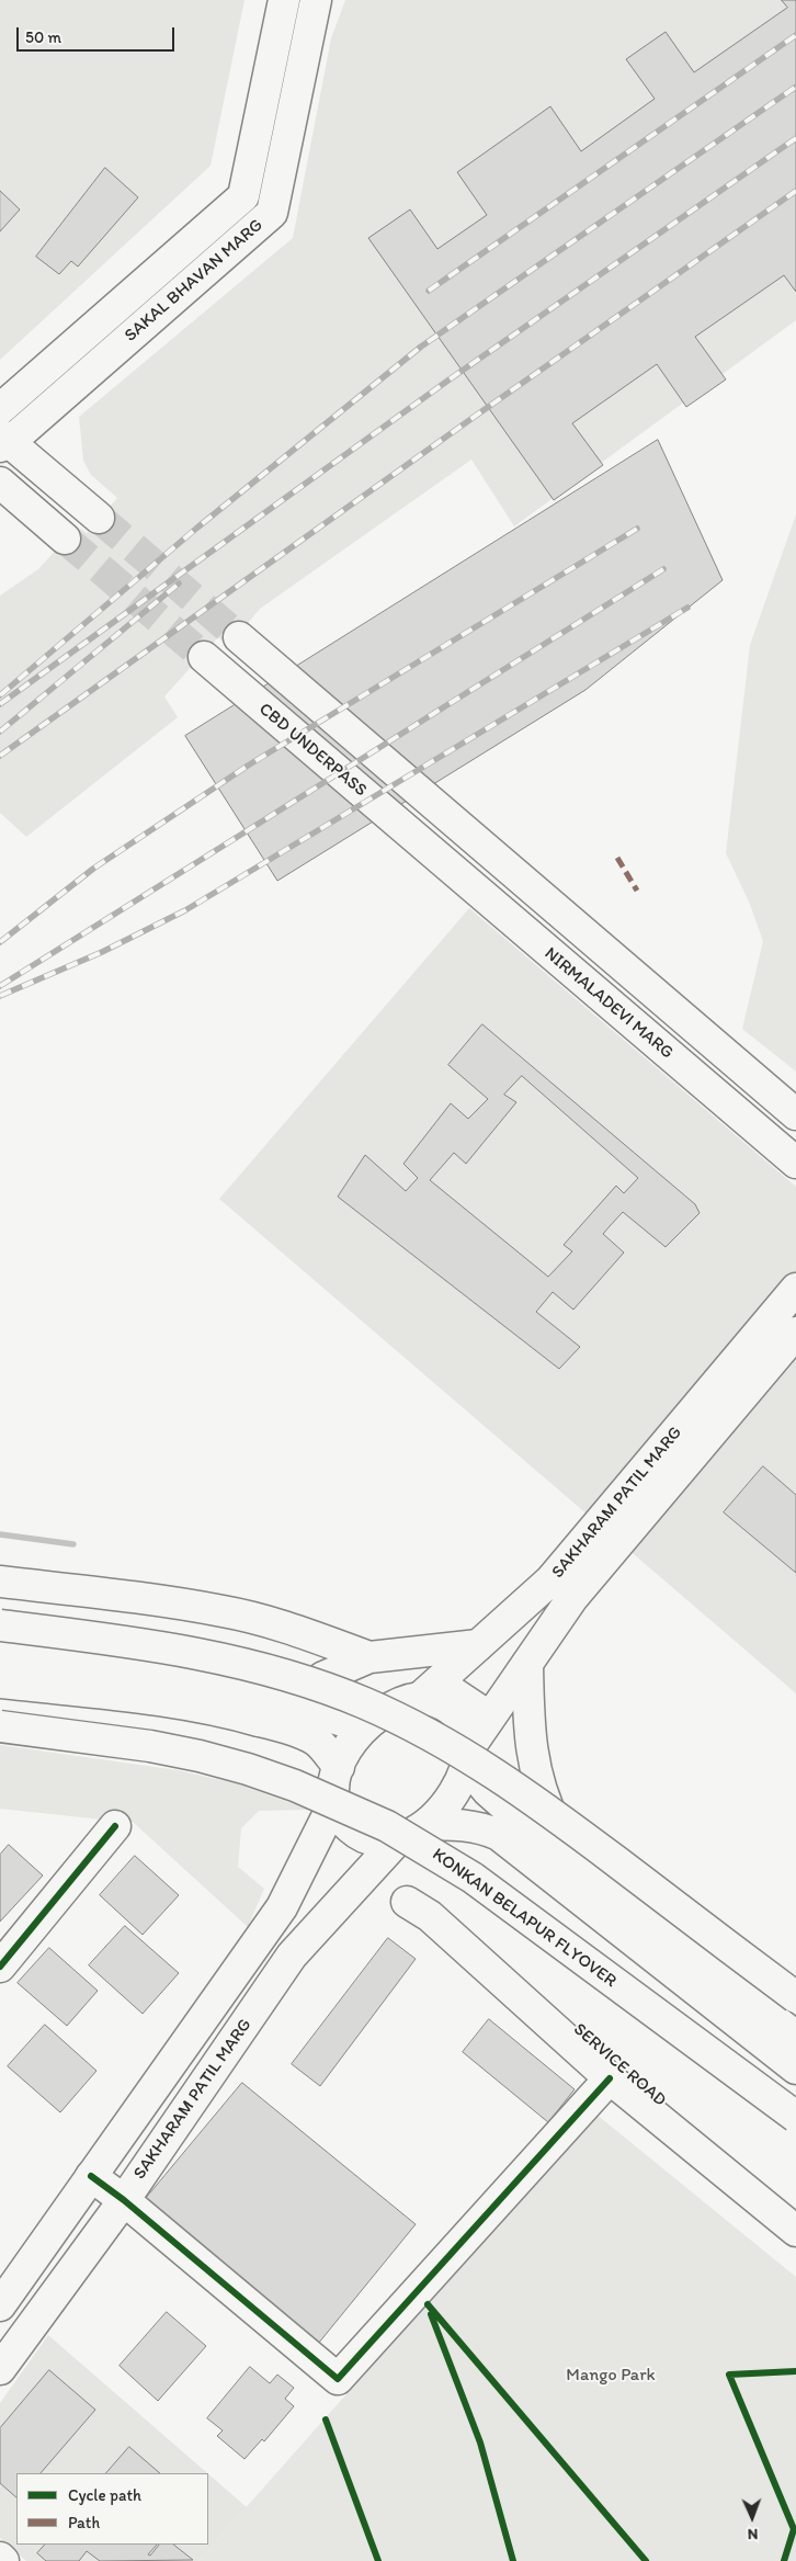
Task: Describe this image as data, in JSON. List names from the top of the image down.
{
  "streets": {
    "main road": [
      "SAKAL BHAVAN MARG",
      "CBD UNDERPASS",
      "NIRMALADEVI MARG",
      "SAKHARAM PATIL MARG",
      "KONKAN BELAPUR FLYOVER",
      "SERVICE ROAD"
    ]
  },
  "crossings": [
    ["CBD UNDERPASS", "NIRMALADEVI MARG"]
  ],
  "parks": ["Mango Park"],
  "legend": ["Cycle path", "Path"],
  "scale_bar": "50 m",
  "north": "bottom"
}
